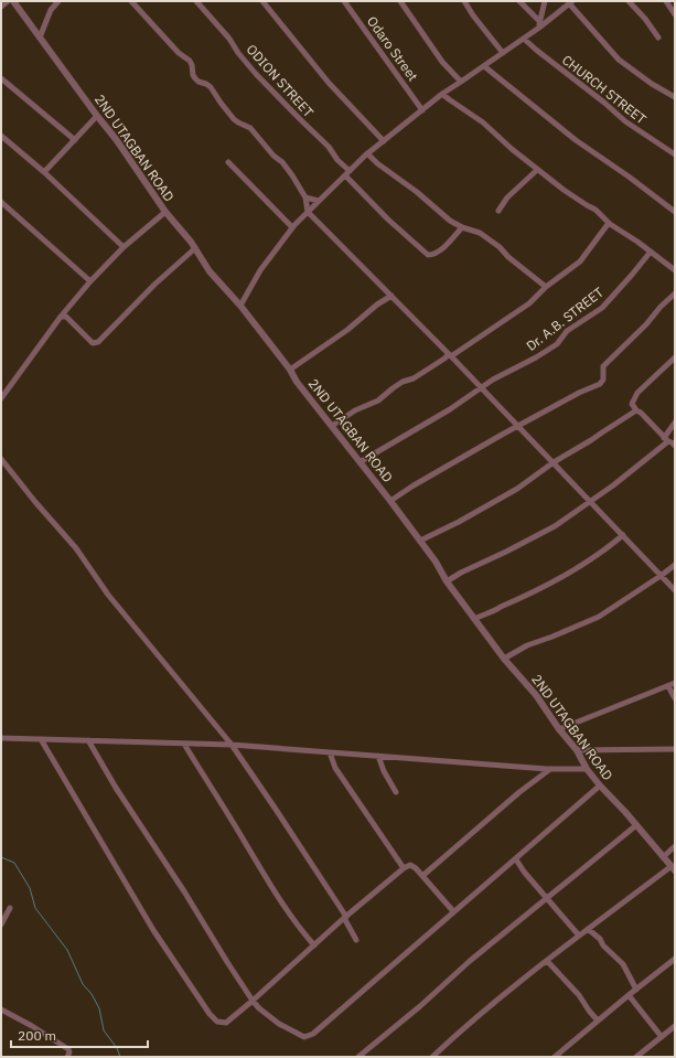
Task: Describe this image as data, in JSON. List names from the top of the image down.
{
  "streets": {
    "street": [
      "Odaro Street",
      "ODION STREET",
      "CHURCH STREET",
      "2ND UTAGBAN ROAD",
      "Dr. A.B. STREET"
    ]
  },
  "crossings": [
    ["2ND UTAGBAN ROAD", "Dr. A.B. STREET"]
  ],
  "scale_bar": "200 m"
}
